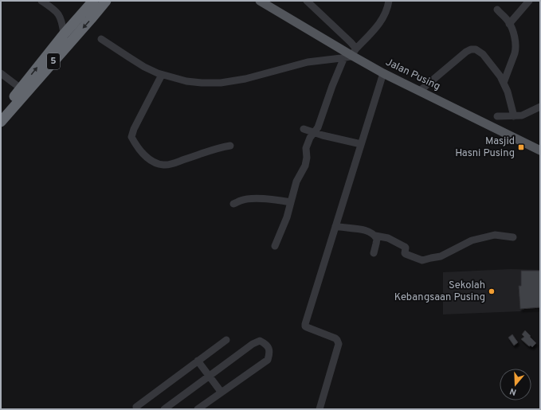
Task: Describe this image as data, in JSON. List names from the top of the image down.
{
  "streets": {
    "highway": ["5"],
    "main road": ["Jalan Pusing"]
  },
  "places": {
    "transit": ["Masjid Hasni Pusing"],
    "other": ["Sekolah Kebangsaan Pusing"]
  },
  "north": "bottom"
}
